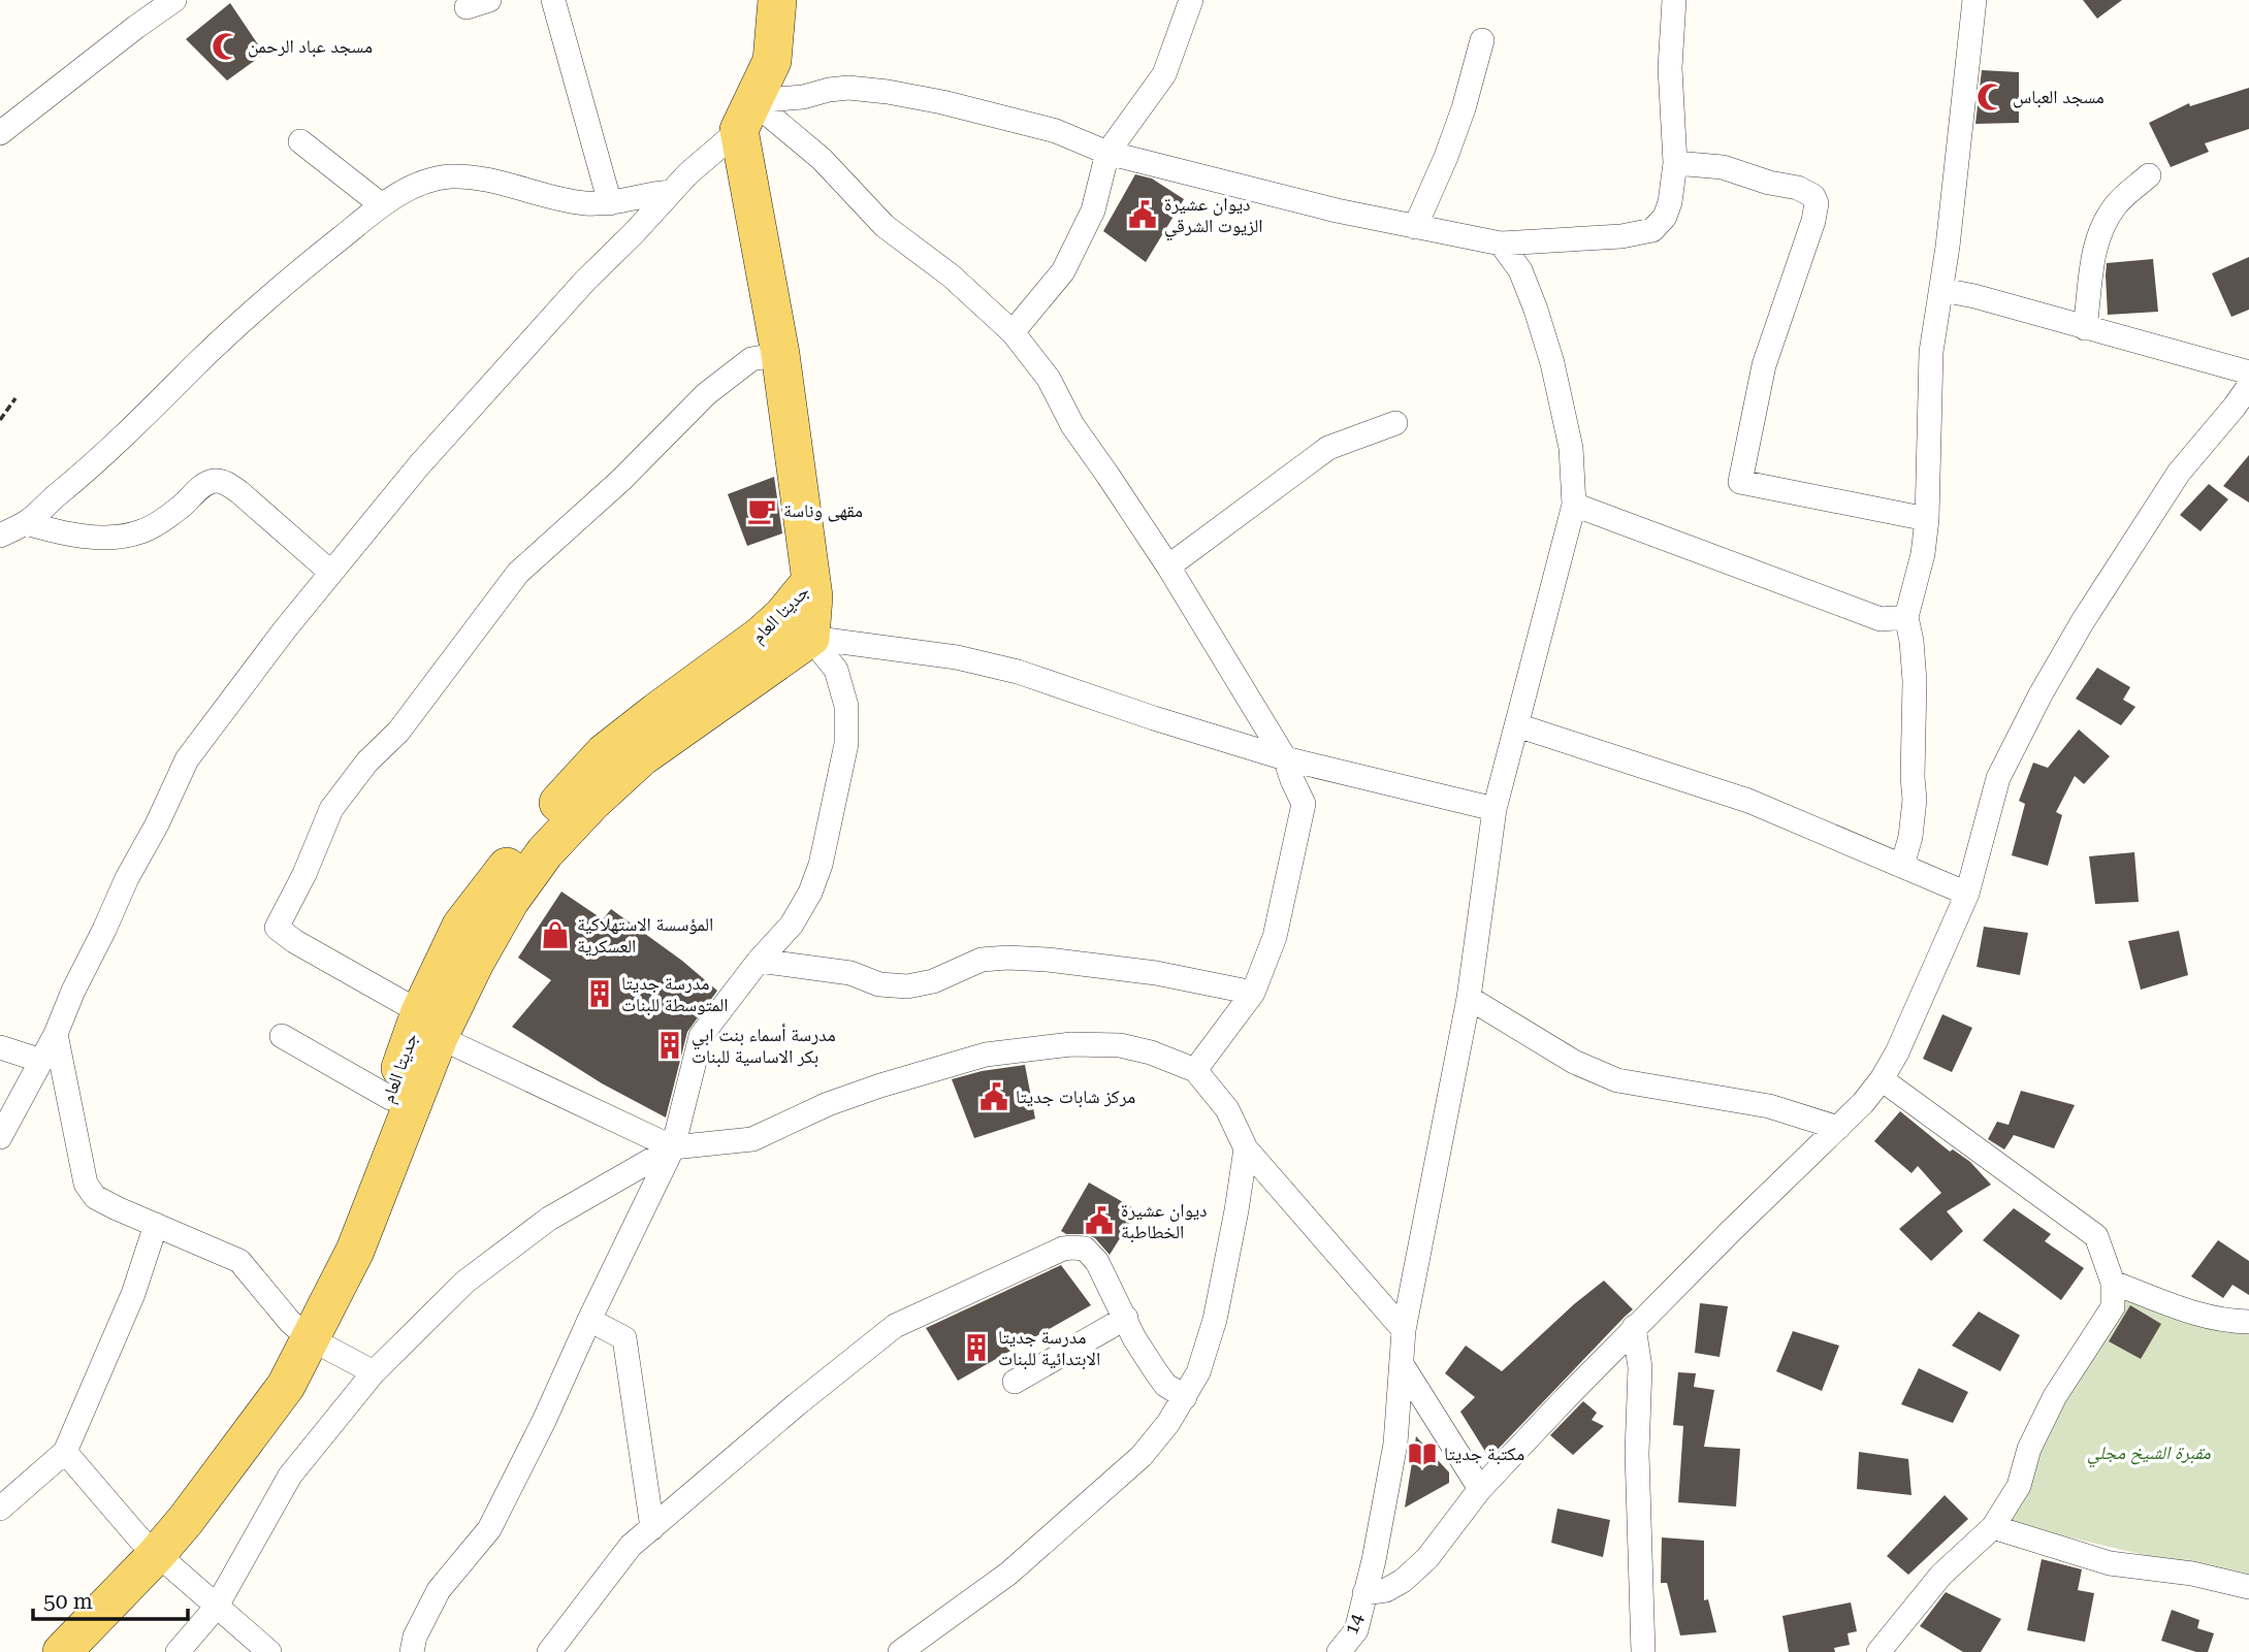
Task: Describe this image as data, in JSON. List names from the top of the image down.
{
  "streets": {
    "main road": ["جديتا العام"],
    "street": ["14"]
  },
  "parks": ["مقبرة الشيخ مجلي"],
  "places": {
    "mosque": ["مسجد عباد الرحمن", "مسجد العباس"],
    "public building": ["ديوان عشيرة الزيوت الشرقي", "مركز شابات جديتا", "ديوان عشيرة الخطاطبة"],
    "cafe": ["مقهى وناسة"],
    "shop": ["المؤسسة الاستهلاكية العسكرية"],
    "building": ["مدرسة جديتا المتوسطة للبنات", "مدرسة أسماء بنت ابي بكر الاساسية للبنات", "مدرسة جديتا الابتدائية للبنات"],
    "library": ["مكتبة جديتا"]
  },
  "scale_bar": "50 m"
}
